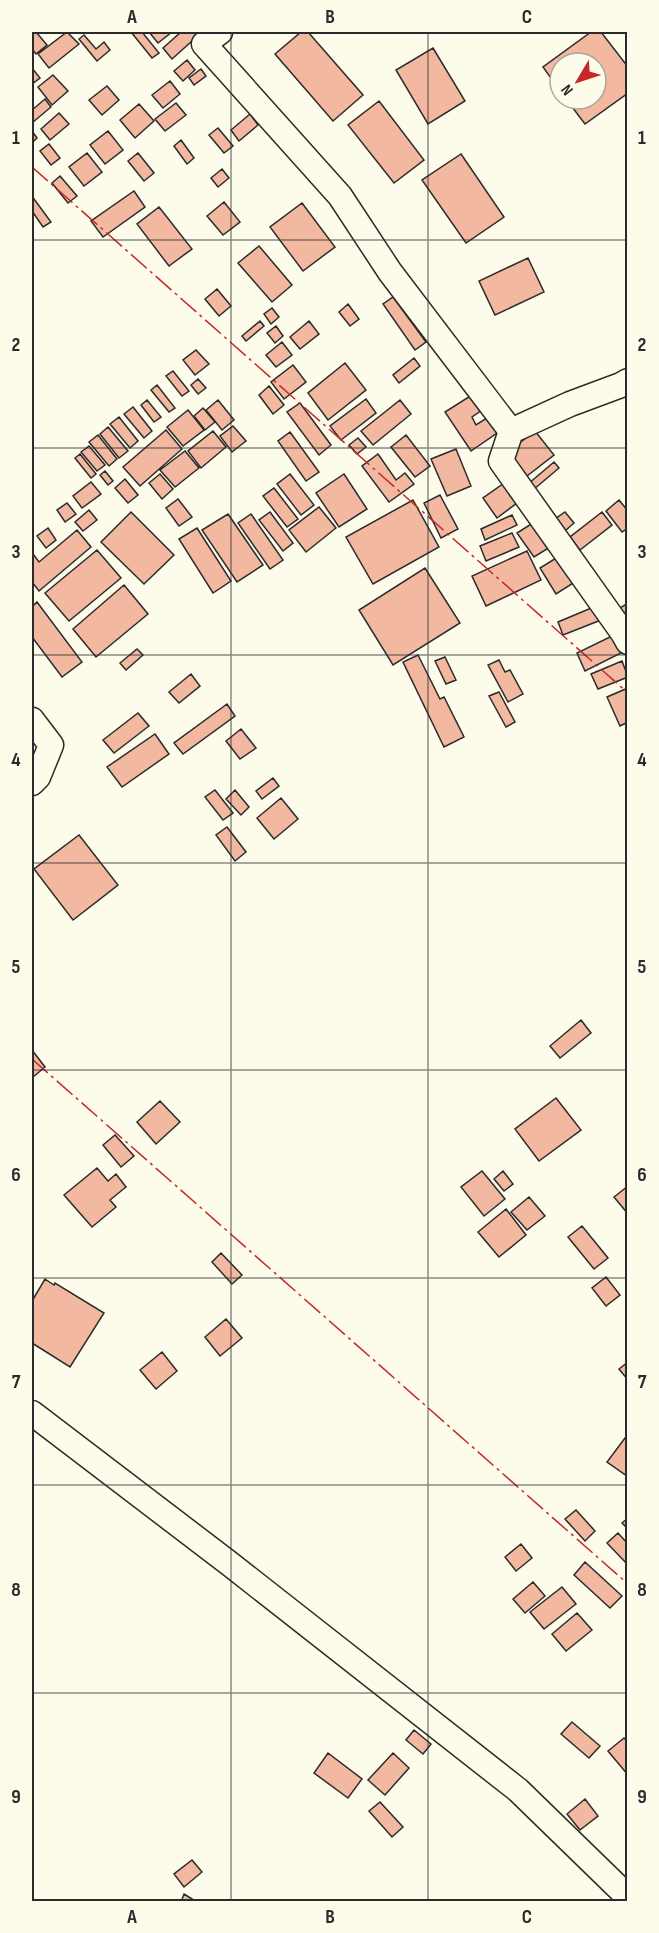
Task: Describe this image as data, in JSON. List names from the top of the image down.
{
  "north": "bottom left",
  "grid": {
    "columns": ["A", "B", "C"],
    "rows": [
      "1",
      "2",
      "3",
      "4",
      "5",
      "6",
      "7",
      "8",
      "9"
    ]
  }
}
